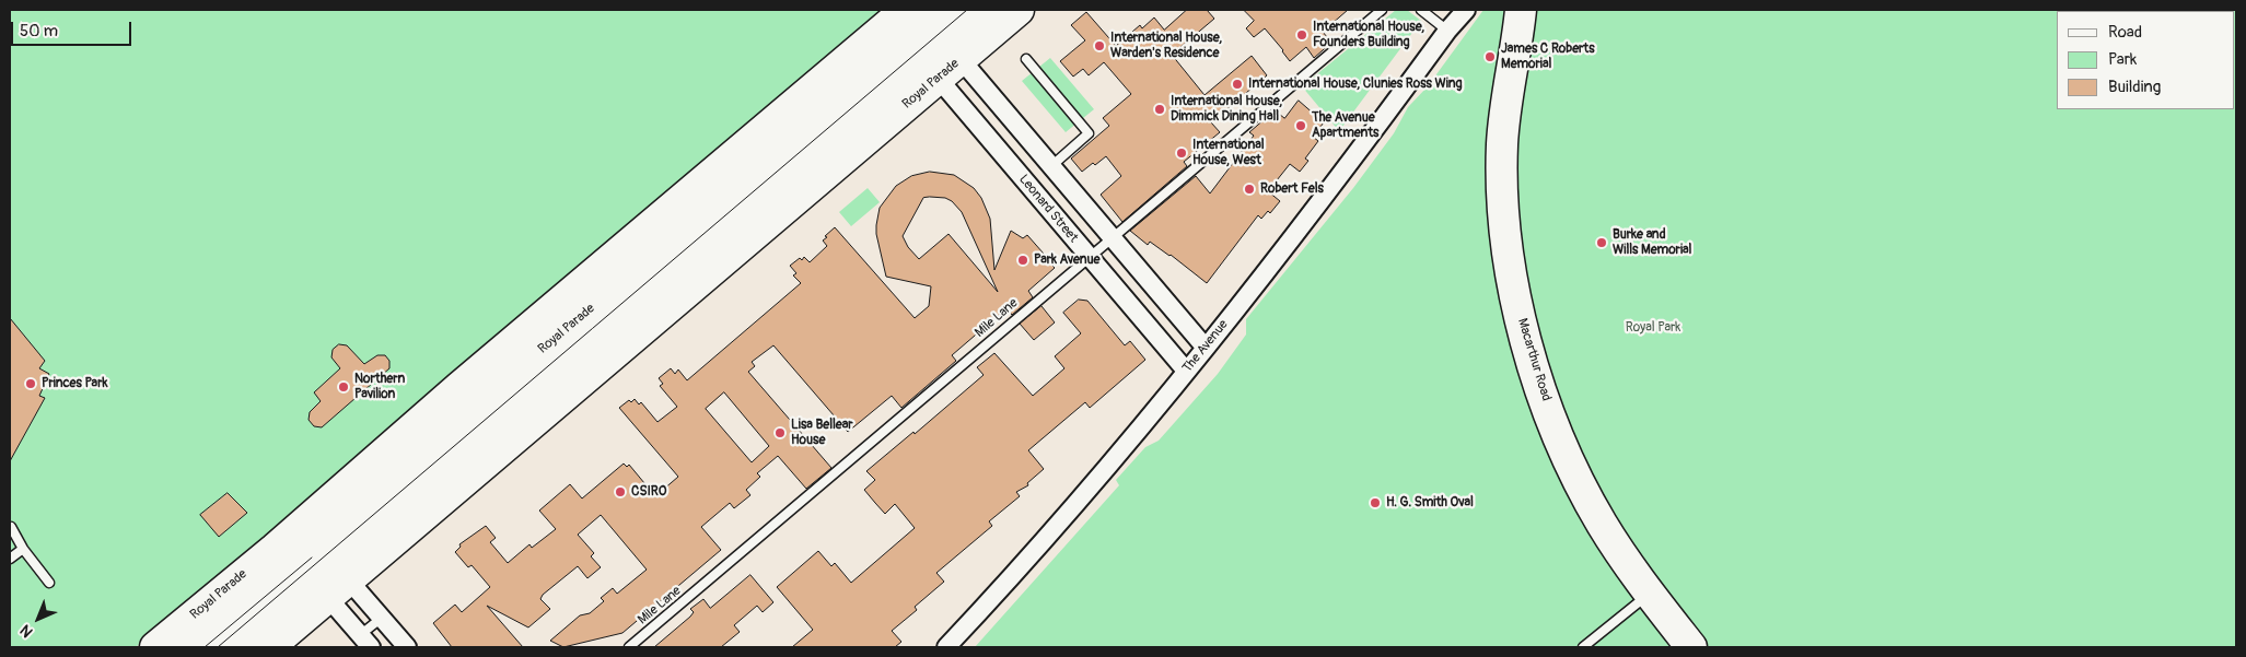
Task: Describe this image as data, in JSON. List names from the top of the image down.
{
  "streets": {
    "highway": ["Royal Parade", "Macarthur Road"],
    "street": ["Leonard Street", "The Avenue"],
    "lane": ["Mile Lane"]
  },
  "crossings": [
    ["Royal Parade", "Leonard Street"],
    ["Leonard Street", "Mile Lane"],
    ["Leonard Street", "The Avenue"]
  ],
  "parks": ["Royal Park"],
  "places": [
    "International House, Founders Building",
    "International House, Warden's Residence",
    "James C Roberts Memorial",
    "International House, Clunies Ross Wing",
    "International House, Dimmick Dining Hall",
    "The Avenue Apartments",
    "International House, West",
    "Robert Fels",
    "Burke and Wills Memorial",
    "Park Avenue",
    "Princes Park",
    "Northern Pavilion",
    "Lisa Bellear House",
    "CSIRO",
    "H. G. Smith Oval"
  ],
  "legend": ["Road", "Park", "Building"],
  "scale_bar": "50 m",
  "north": "bottom left"
}
